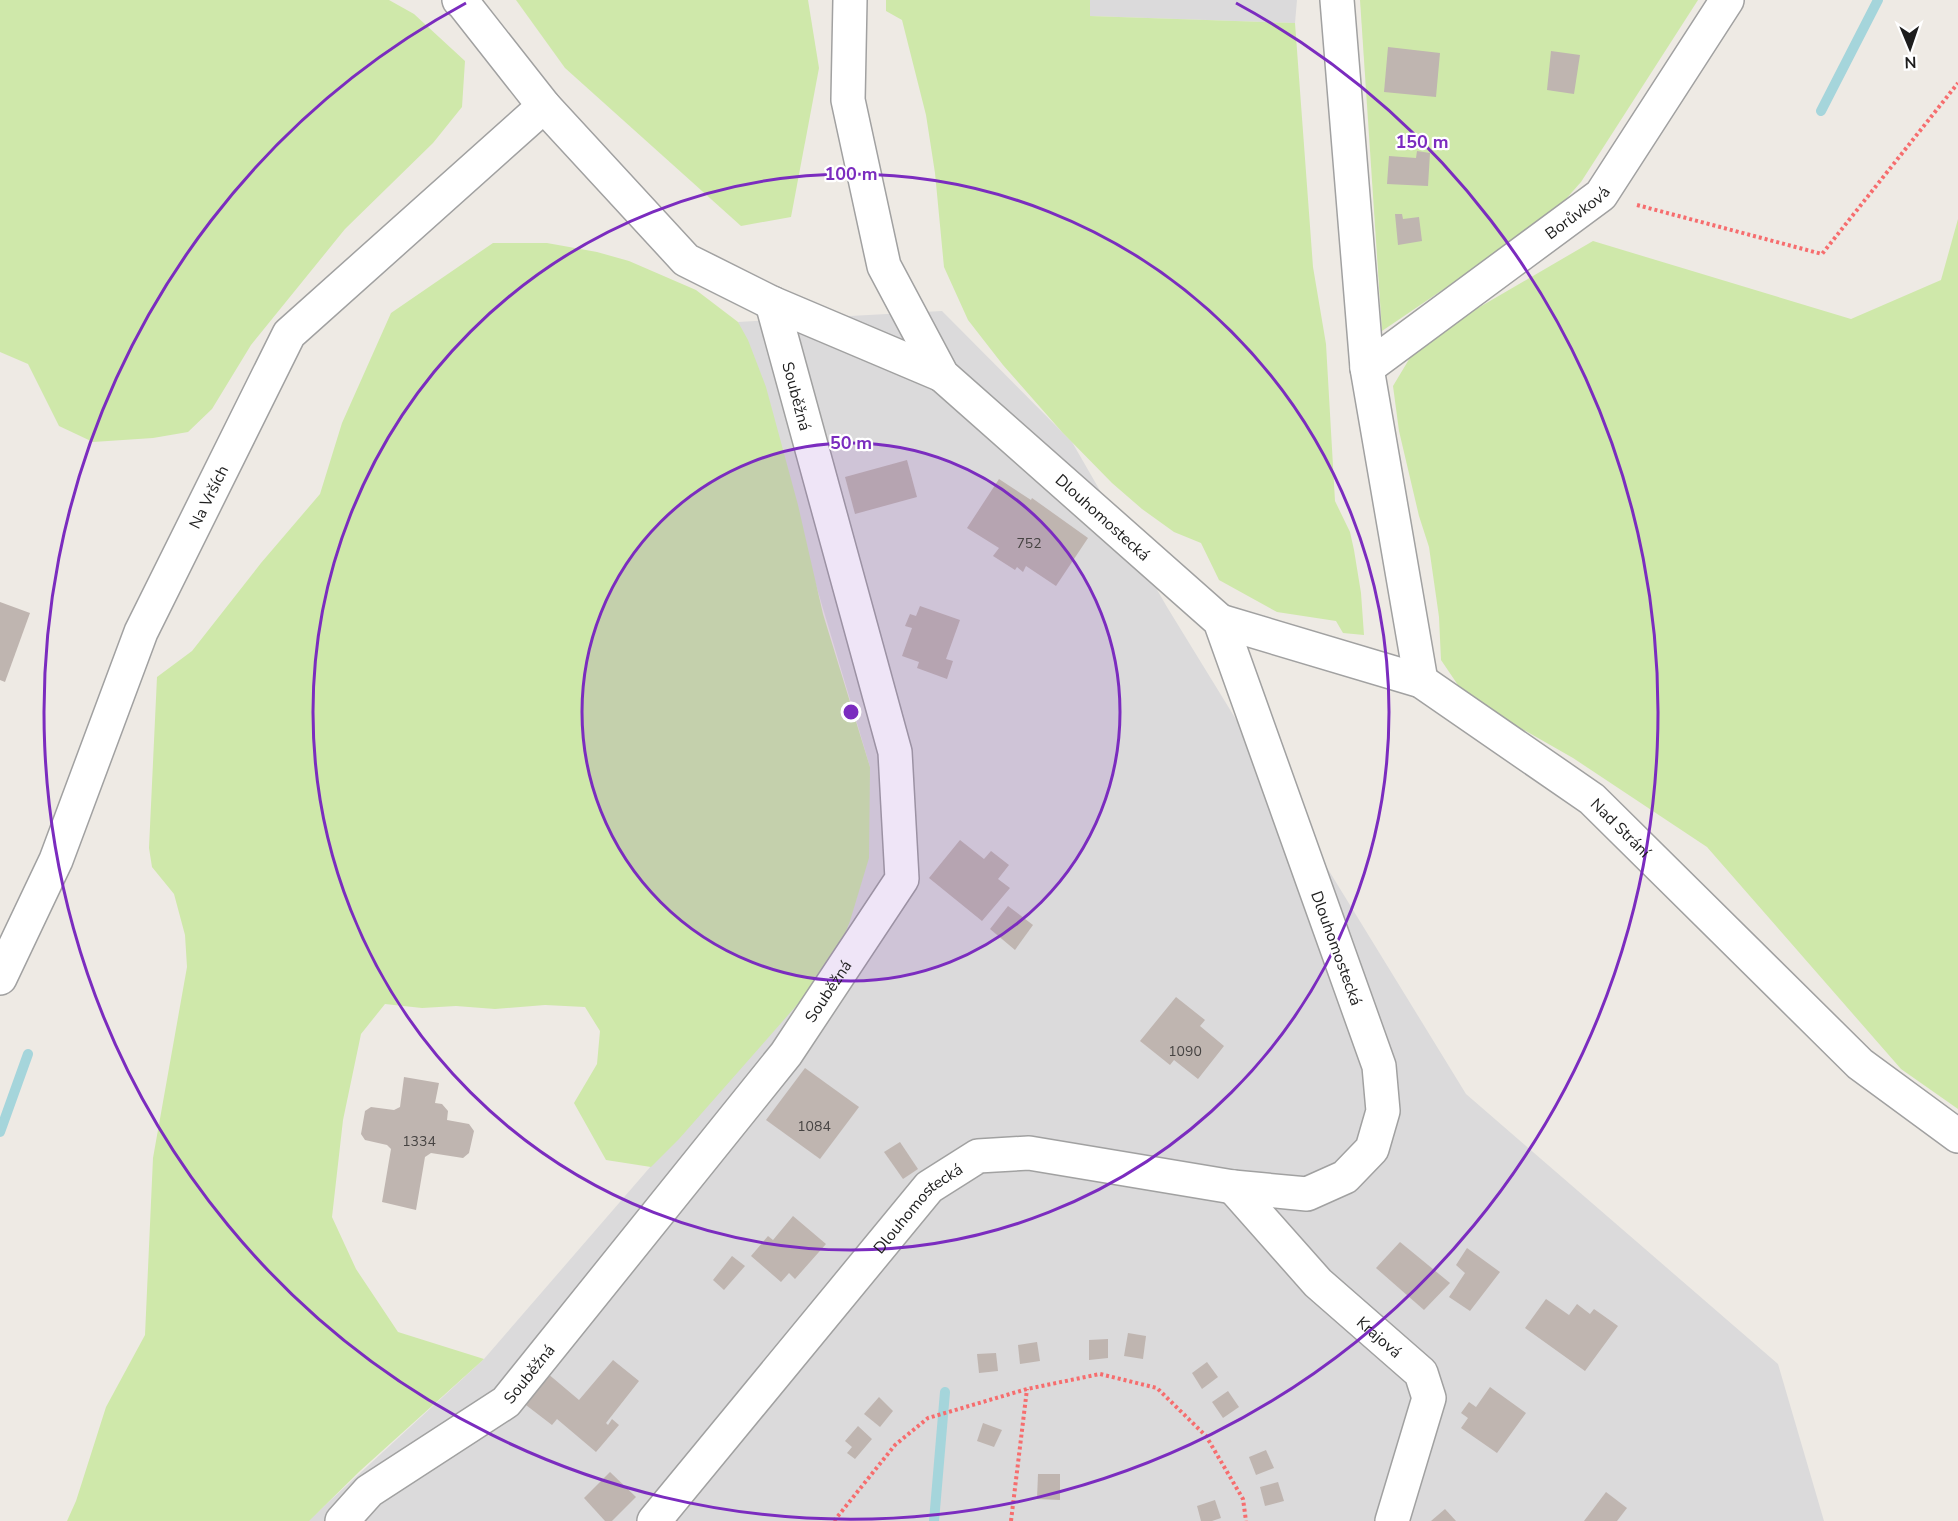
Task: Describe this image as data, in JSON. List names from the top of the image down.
{
  "streets": {
    "street": [
      "Borůvková",
      "Souběžná",
      "Na Vrších",
      "Dlouhomostecká",
      "Nad Strání",
      "Krajová"
    ]
  },
  "crossings": [
    ["Dlouhomostecká", "Nad Strání"],
    ["Dlouhomostecká", "Krajová"]
  ],
  "house_numbers": [
    "752",
    "1090",
    "1084",
    "1334"
  ],
  "north": "bottom",
  "rings": ["150 m", "100 m", "50 m"]
}
